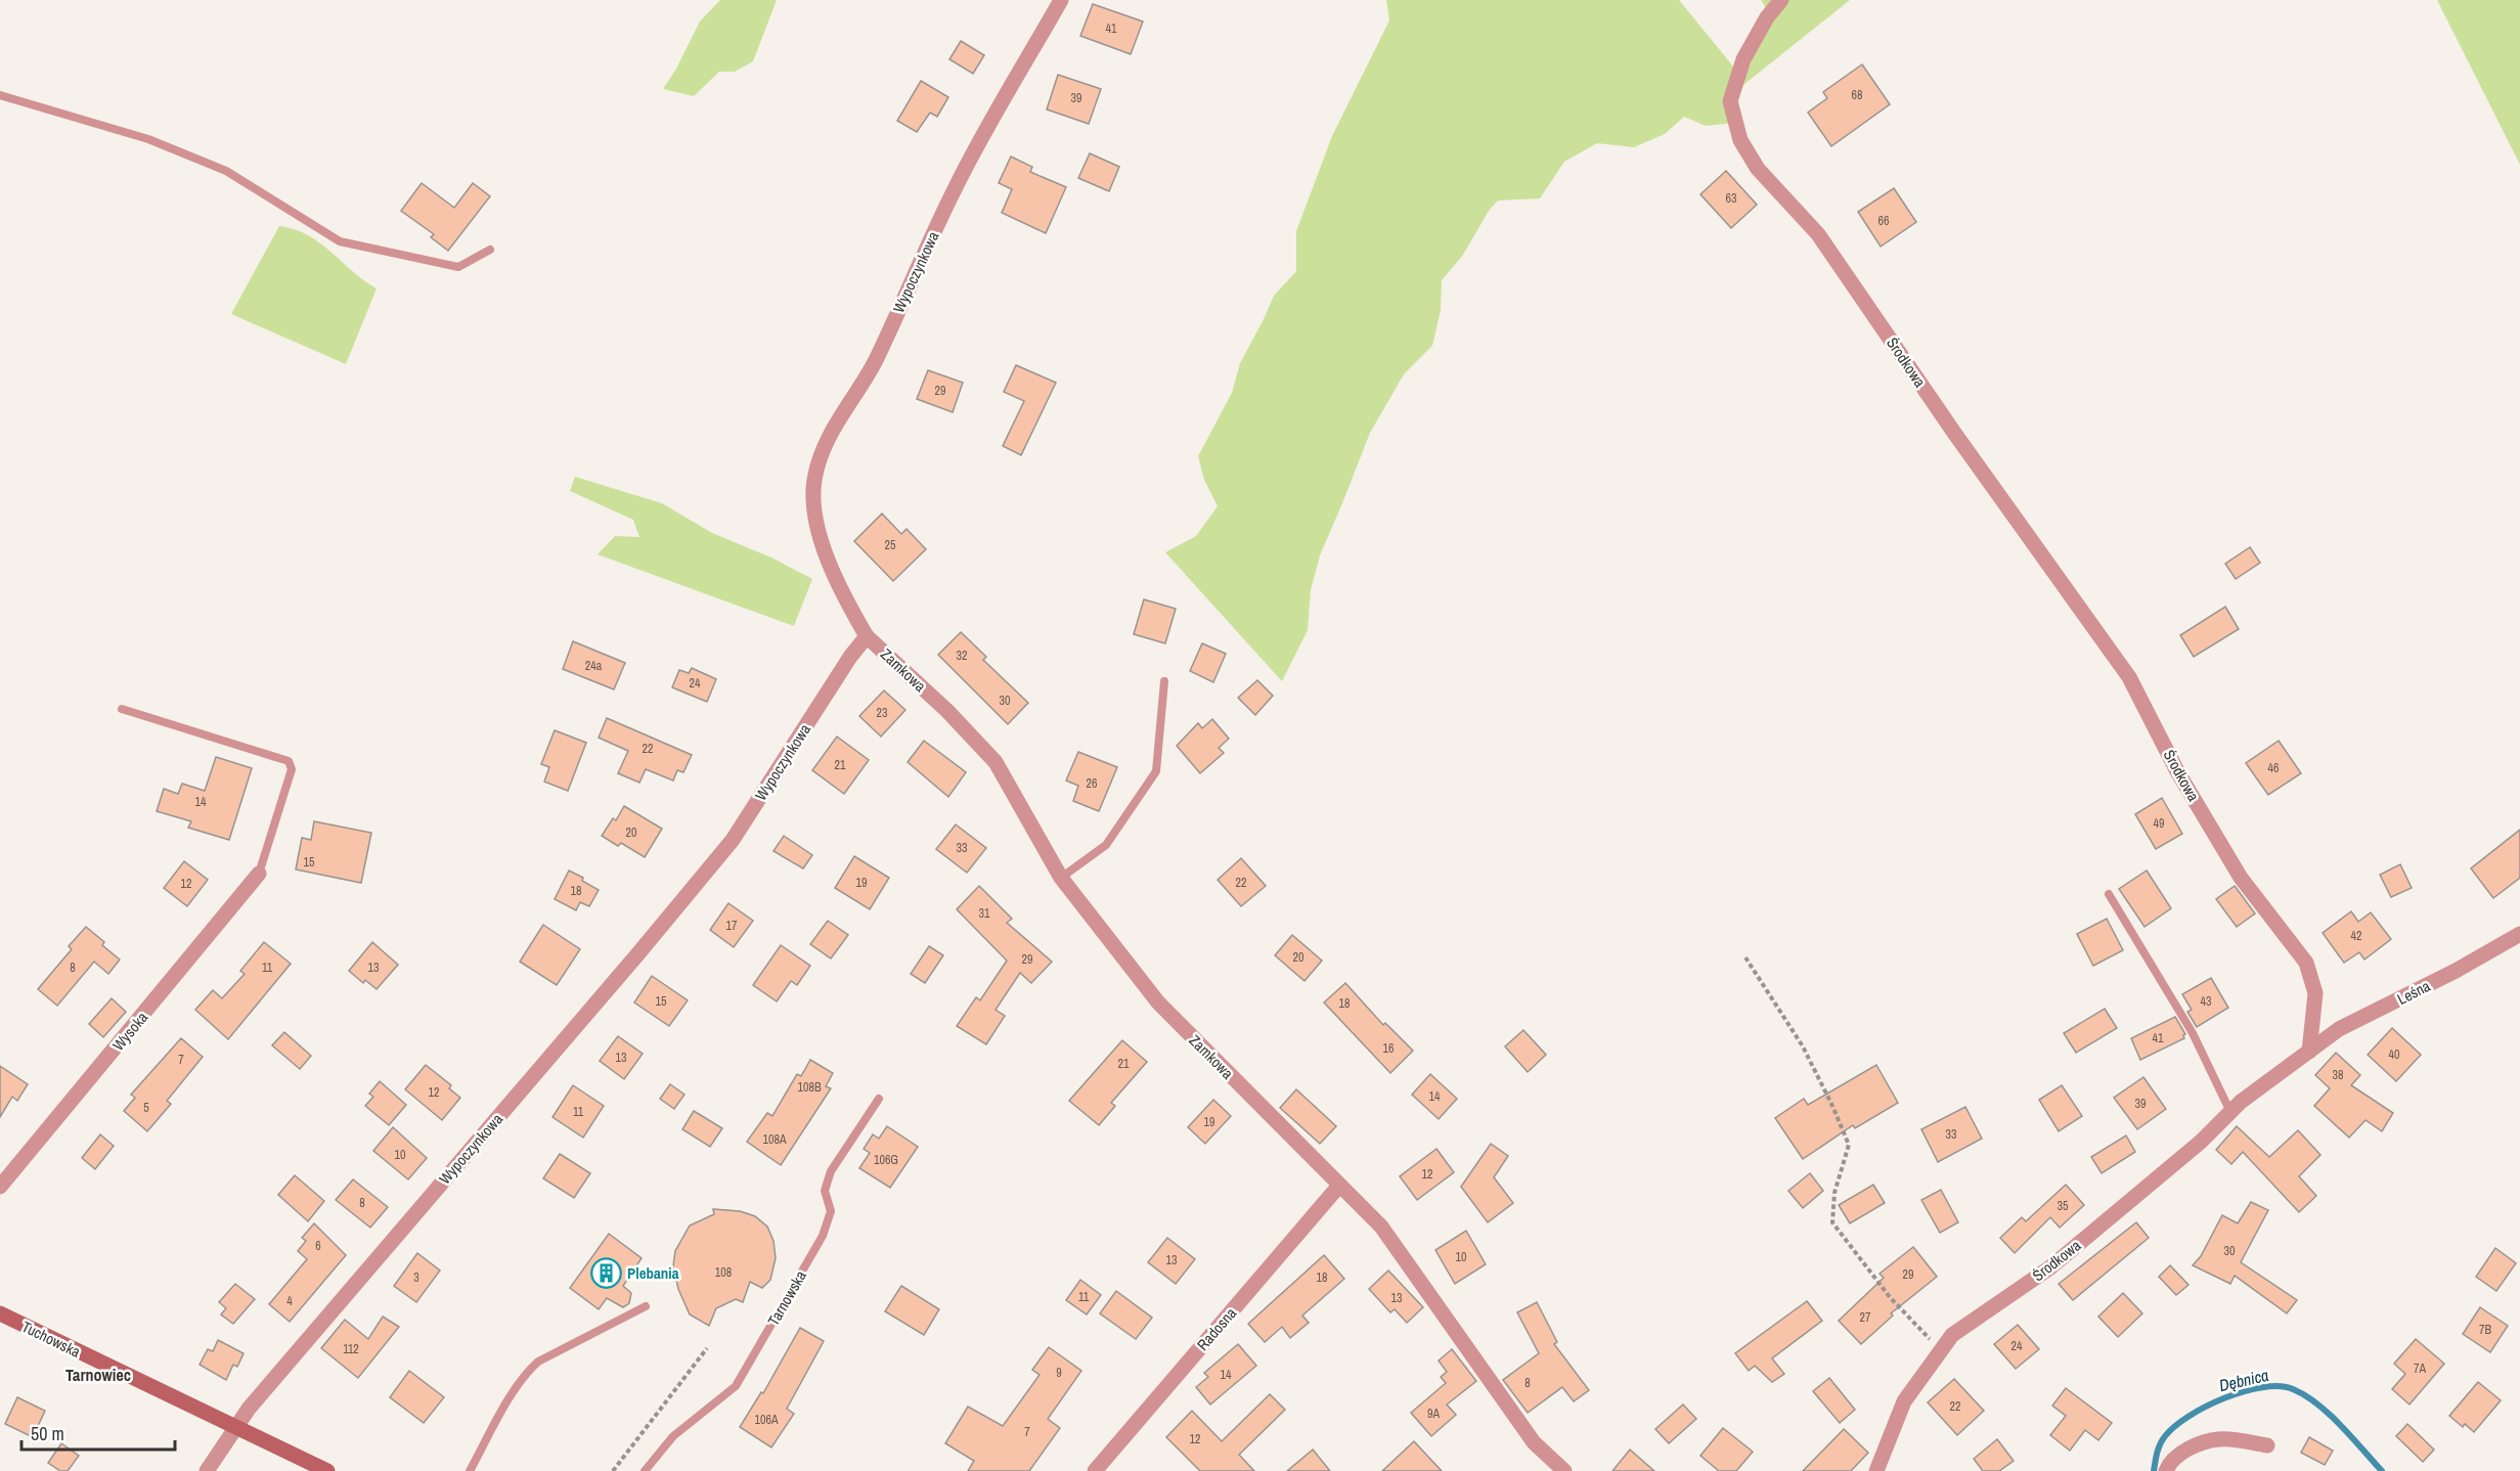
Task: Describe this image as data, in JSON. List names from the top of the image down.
{
  "streets": {
    "main road": ["Tuchowska"],
    "street": [
      "Wypoczynkowa",
      "Środkowa",
      "Zamkowa",
      "Leśna",
      "Wysoka",
      "Radosna"
    ],
    "lane": ["Tarnowska"]
  },
  "crossings": [
    ["Wypoczynkowa", "Zamkowa"],
    ["Wypoczynkowa", "Tuchowska"],
    ["Środkowa", "Leśna"],
    ["Zamkowa", "Radosna"]
  ],
  "districts": ["Tarnowiec"],
  "water": ["Dębnica"],
  "places": {
    "building": ["Plebania"]
  },
  "house_numbers": [
    "41",
    "68",
    "39",
    "63",
    "66",
    "29",
    "25",
    "32",
    "24a",
    "24",
    "30",
    "23",
    "22",
    "21",
    "46",
    "26",
    "14",
    "49",
    "20",
    "33",
    "15",
    "19",
    "22",
    "12",
    "18",
    "31",
    "17",
    "42",
    "20",
    "29",
    "8",
    "11",
    "13",
    "15",
    "43",
    "18",
    "41",
    "16",
    "40",
    "13",
    "7",
    "21",
    "38",
    "108B",
    "12",
    "14",
    "39",
    "5",
    "11",
    "19",
    "33",
    "108A",
    "10",
    "106G",
    "12",
    "8",
    "35",
    "6",
    "30",
    "10",
    "13",
    "108",
    "29",
    "3",
    "18",
    "11",
    "13",
    "4",
    "27",
    "7B",
    "24",
    "112",
    "7A",
    "9",
    "14",
    "8",
    "22",
    "9A",
    "106A",
    "7",
    "12"
  ],
  "scale_bar": "50 m"
}
